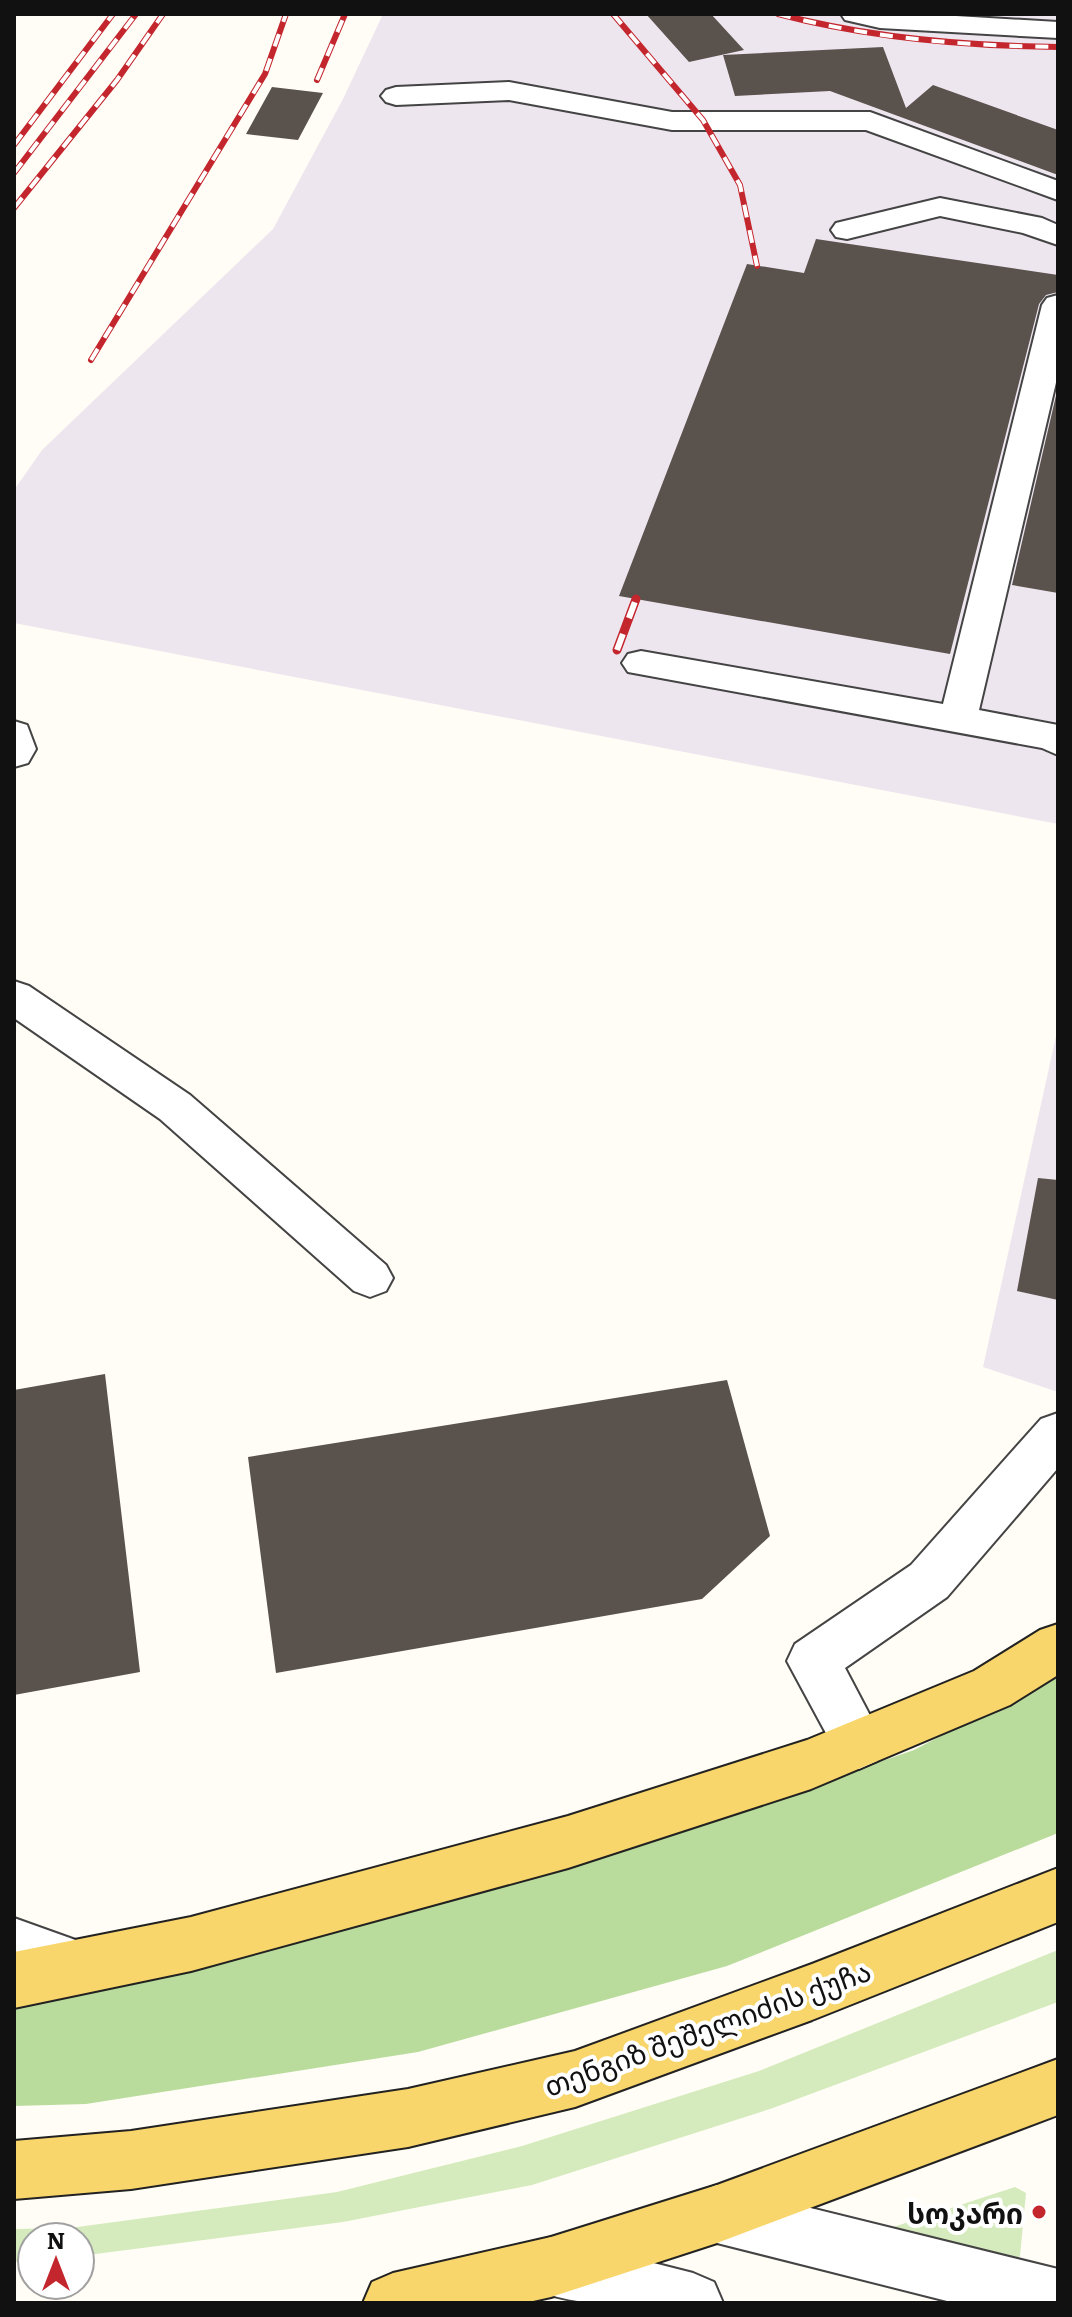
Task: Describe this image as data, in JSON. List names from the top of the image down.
{
  "streets": {
    "main road": ["თენგიზ შეშელიძის ქუჩა"]
  },
  "places": ["სოკარი"],
  "north": "top"
}
